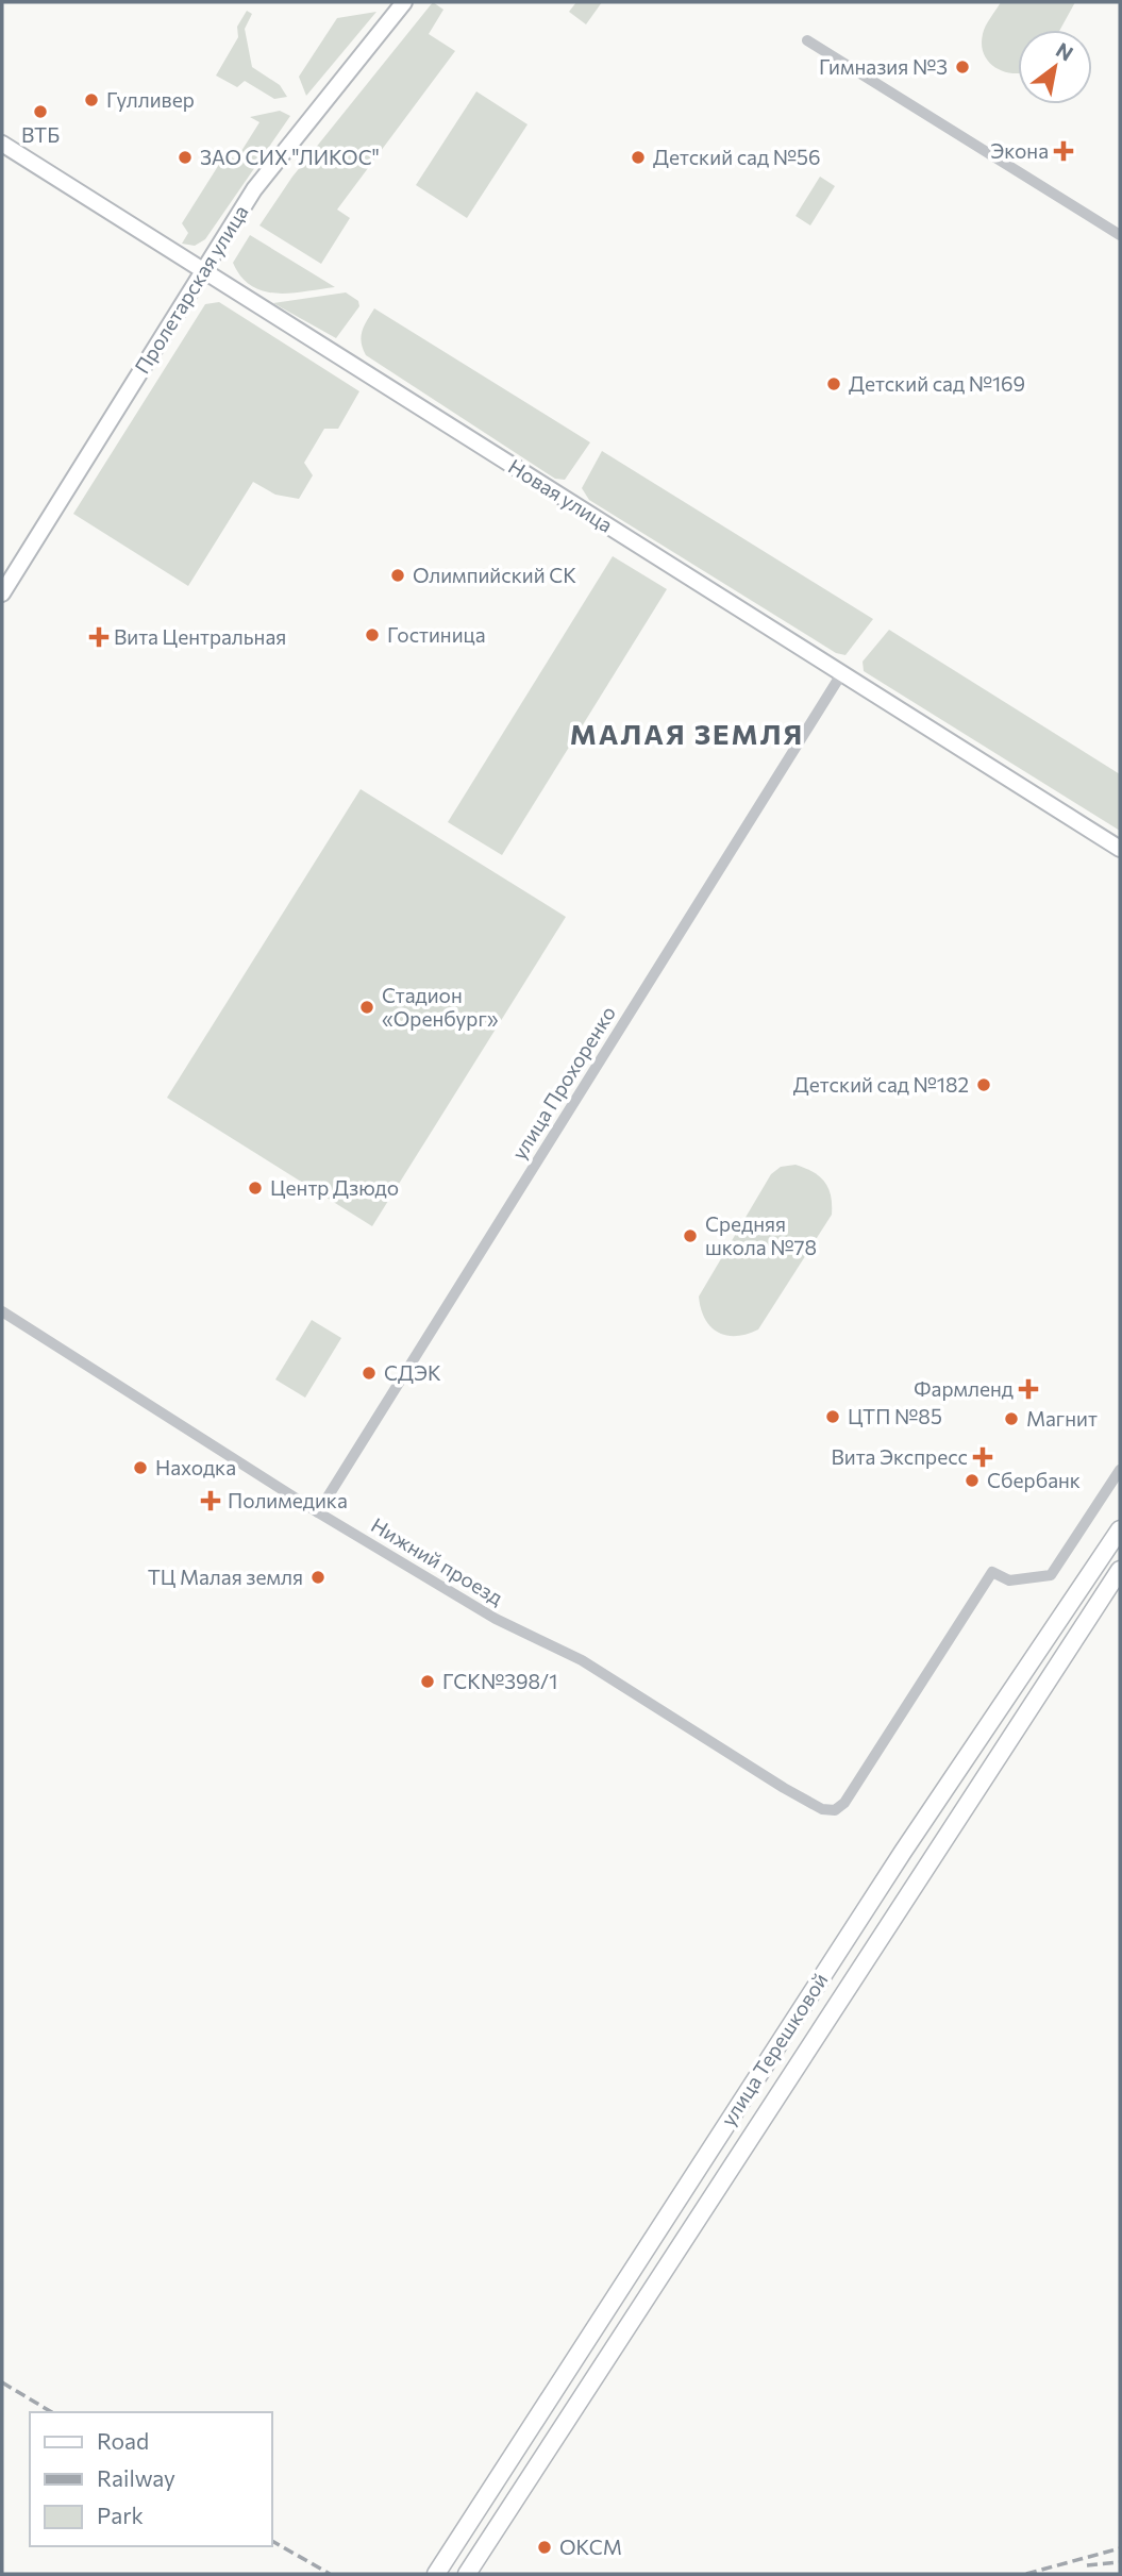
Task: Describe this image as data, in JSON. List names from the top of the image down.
{
  "streets": {
    "main road": ["Пролетарская улица", "Новая улица", "улица Терешковой"],
    "street": ["улица Прохоренко", "Нижний проезд"]
  },
  "crossings": [
    ["Пролетарская улица", "Новая улица"],
    ["Новая улица", "улица Прохоренко"],
    ["улица Прохоренко", "Нижний проезд"]
  ],
  "districts": ["МАЛАЯ ЗЕМЛЯ"],
  "places": {
    "other": [
      "Гимназия №3",
      "Гулливер",
      "ВТБ",
      "ЗАО СИХ \"ЛИКОС\"",
      "Детский сад №56",
      "Детский сад №169",
      "Олимпийский СК",
      "Гостиница",
      "Стадион «Оренбург»",
      "Детский сад №182",
      "Центр Дзюдо",
      "Средняя школа №78",
      "СДЭК",
      "ЦТП №85",
      "Магнит",
      "Находка",
      "Сбербанк",
      "ТЦ Малая земля",
      "ГСК№398/1",
      "ОКСМ"
    ],
    "health": [
      "Экона",
      "Вита Центральная",
      "Фармленд",
      "Вита Экспресс",
      "Полимедика"
    ]
  },
  "legend": ["Road", "Railway", "Park"],
  "north": "top right"
}
